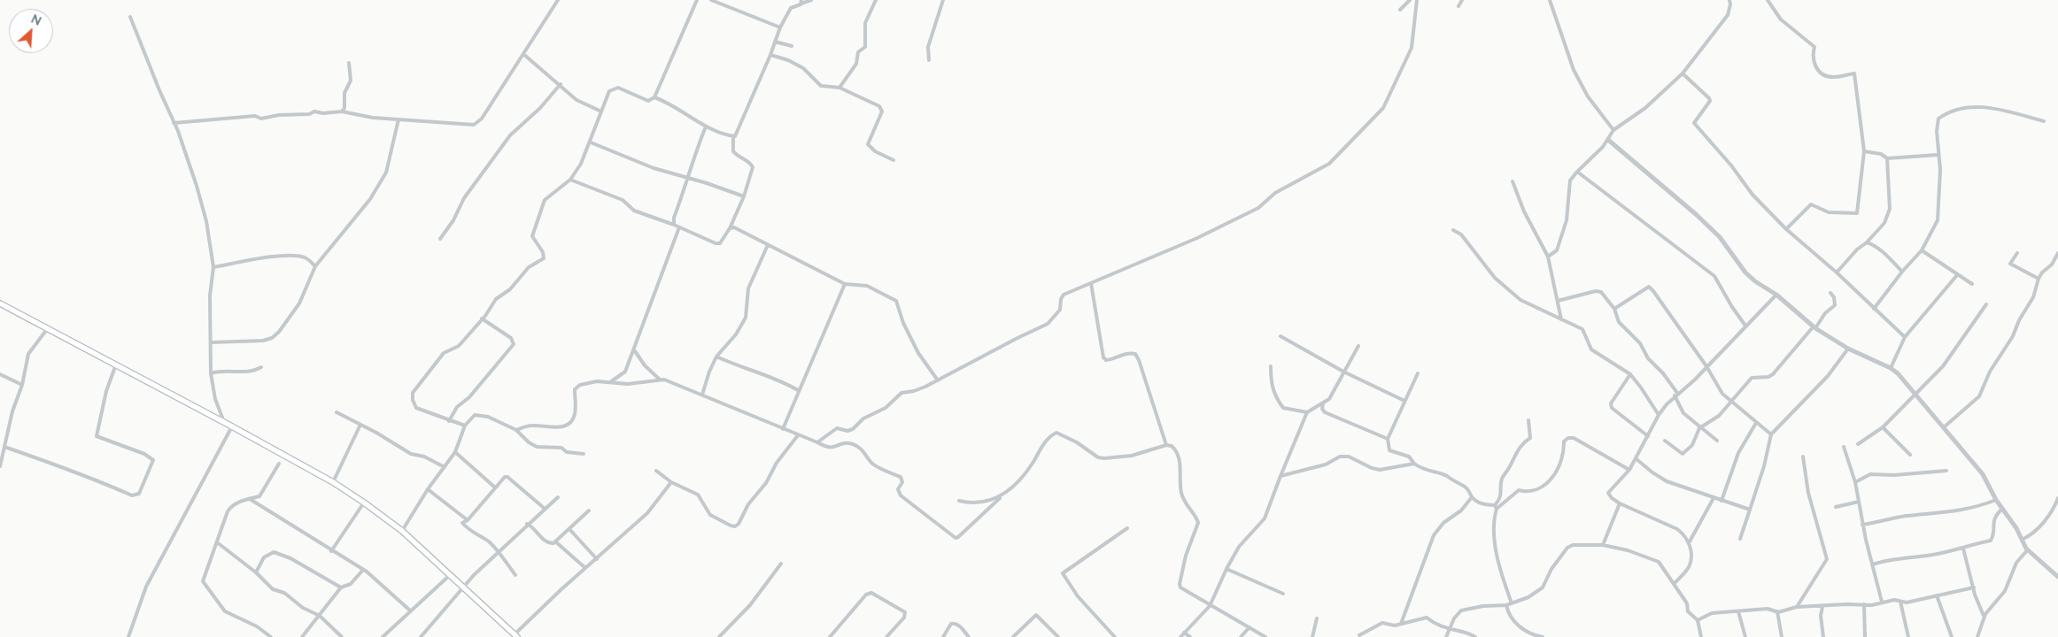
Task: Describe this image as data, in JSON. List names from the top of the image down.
{
  "north": "top right"
}
